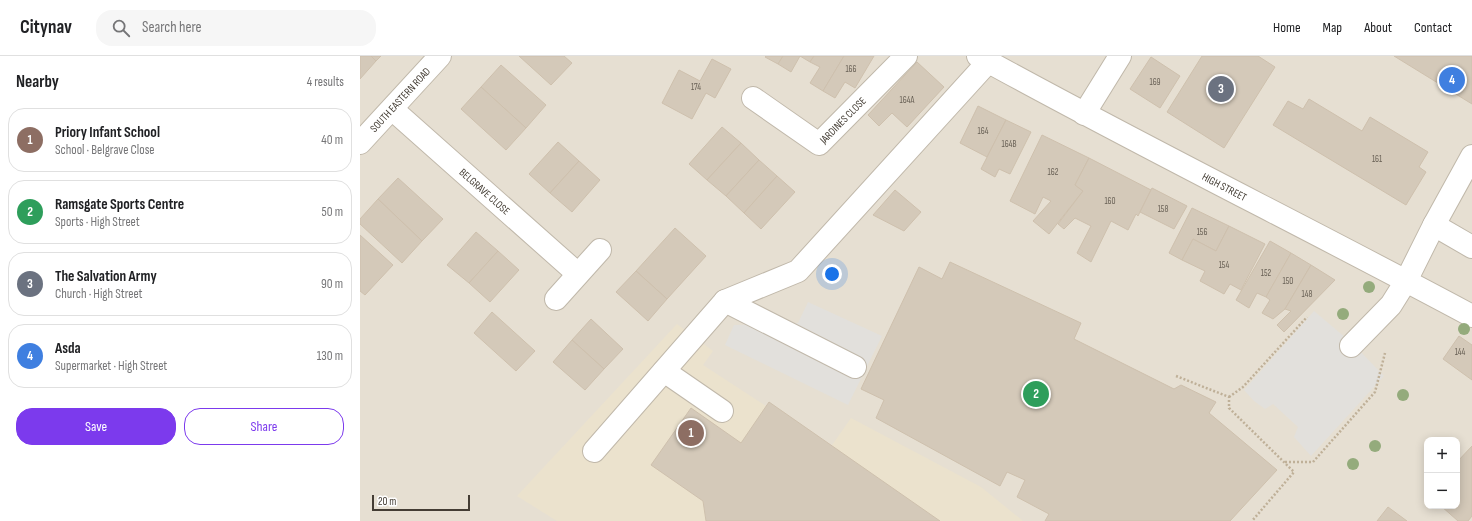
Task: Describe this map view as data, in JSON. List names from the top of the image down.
{
  "streets": {
    "street": [
      "SOUTH EASTERN ROAD",
      "JARDINES CLOSE",
      "HIGH STREET",
      "BELGRAVE CLOSE"
    ]
  },
  "crossings": [
    ["SOUTH EASTERN ROAD", "BELGRAVE CLOSE"]
  ],
  "house_numbers": [
    "166",
    "169",
    "174",
    "164A",
    "164",
    "164B",
    "161",
    "162",
    "160",
    "158",
    "156",
    "154",
    "152",
    "150",
    "148",
    "144"
  ],
  "scale_bar": "20 m",
  "page": {
    "header": "Citynav",
    "search": "Search here",
    "nav": [
      "Home",
      "Map",
      "About",
      "Contact"
    ],
    "heading": ["Nearby", "4 results"],
    "pins": [
      "4",
      "3",
      "2",
      "1"
    ],
    "list": [
      {
        "mark": "1",
        "name": "Priory Infant School",
        "note": "School · Belgrave Close",
        "value": "40 m"
      },
      {
        "mark": "2",
        "name": "Ramsgate Sports Centre",
        "note": "Sports · High Street",
        "value": "50 m"
      },
      {
        "mark": "3",
        "name": "The Salvation Army",
        "note": "Church · High Street",
        "value": "90 m"
      },
      {
        "mark": "4",
        "name": "Asda",
        "note": "Supermarket · High Street",
        "value": "130 m"
      }
    ],
    "buttons": ["Save", "Share"],
    "map_buttons": ["+", "−"],
    "scale": "20 m"
  }
}
